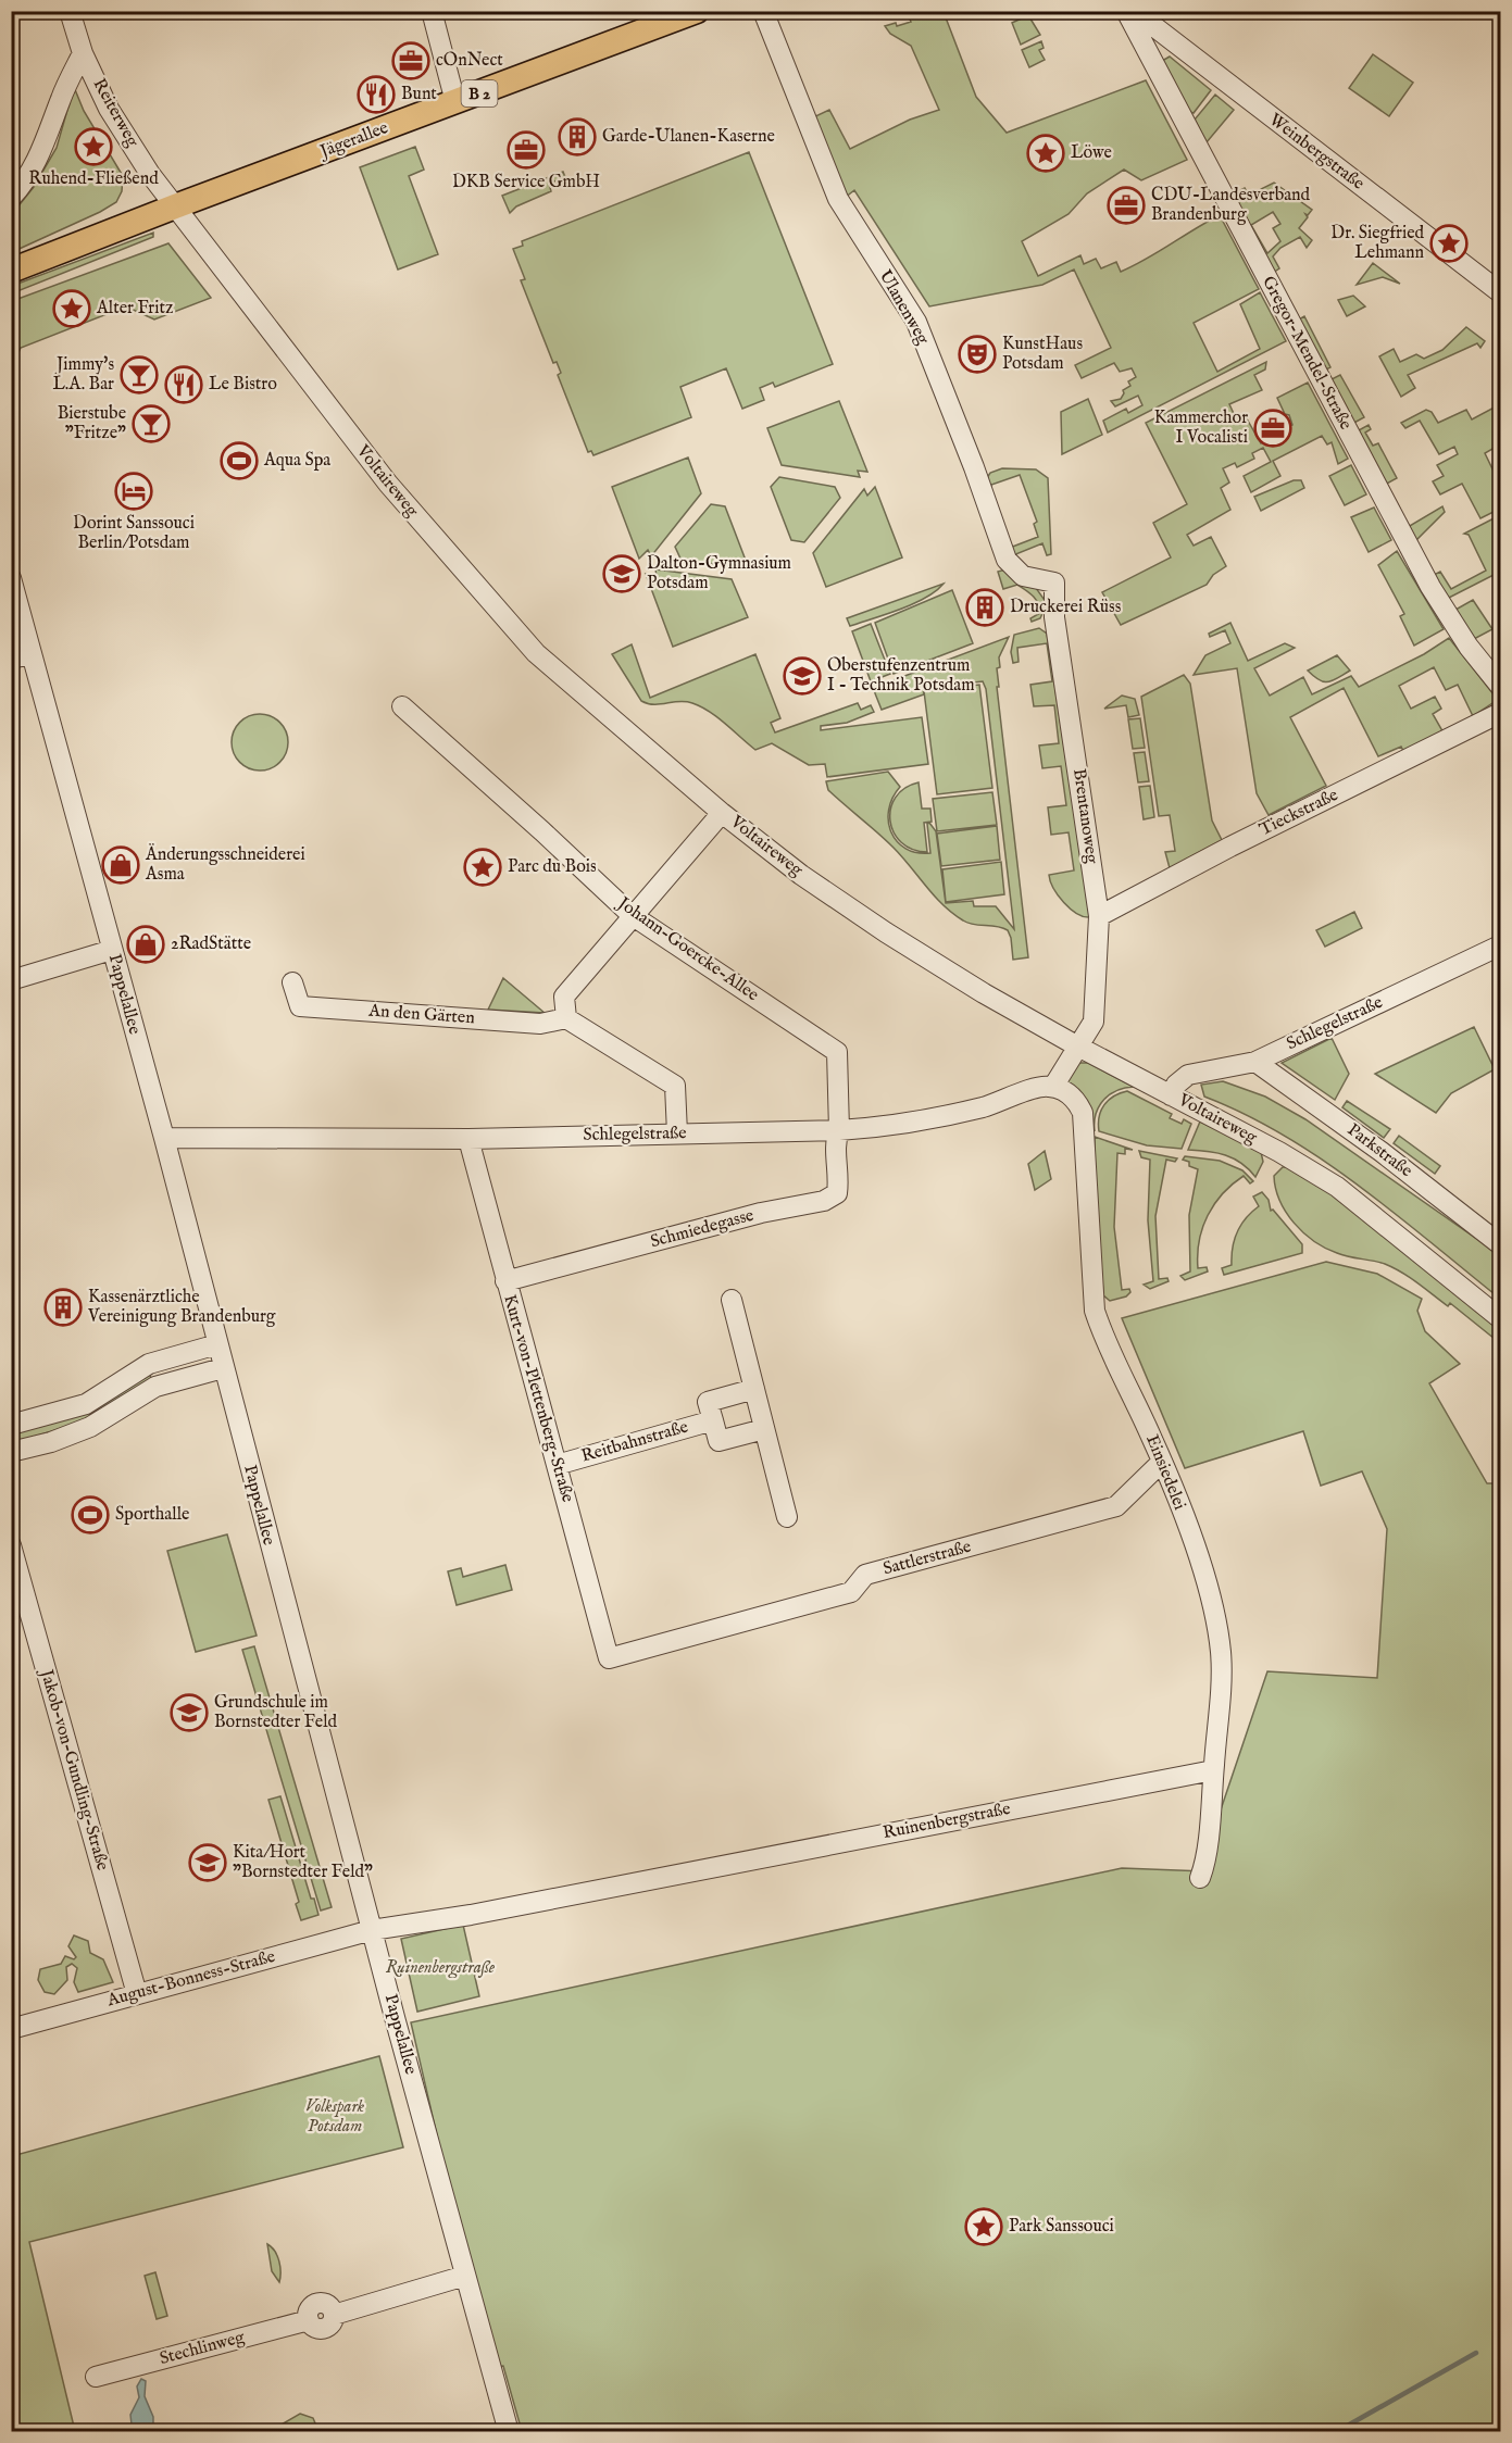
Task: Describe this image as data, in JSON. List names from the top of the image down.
{
  "streets": {
    "main road": ["B 2", "Jägerallee"],
    "street": [
      "Reiterweg",
      "Weinbergstraße",
      "Ulanenweg",
      "Gregor-Mendel-Straße",
      "Voltaireweg",
      "Tieckstraße",
      "Brentanoweg",
      "Johann-Goercke-Allee",
      "Pappelallee",
      "An den Gärten",
      "Schlegelstraße",
      "Parkstraße",
      "Schmiedegasse",
      "Kurt-von-Plettenberg-Straße",
      "Reitbahnstraße",
      "Einsiedelei",
      "Sattlerstraße",
      "Jakob-von-Gundling-Straße",
      "Ruinenbergstraße",
      "August-Bonness-Straße",
      "Stechlinweg"
    ]
  },
  "crossings": [
    ["Reiterweg", "Jägerallee"],
    ["Reiterweg", "Voltaireweg"],
    ["Jägerallee", "Voltaireweg"],
    ["Ulanenweg", "Brentanoweg"],
    ["Voltaireweg", "Brentanoweg"],
    ["Voltaireweg", "Schlegelstraße"],
    ["Tieckstraße", "Brentanoweg"],
    ["Johann-Goercke-Allee", "Schlegelstraße"],
    ["Johann-Goercke-Allee", "Schmiedegasse"],
    ["Pappelallee", "Schlegelstraße"],
    ["Pappelallee", "Ruinenbergstraße"],
    ["Pappelallee", "August-Bonness-Straße"],
    ["Pappelallee", "Stechlinweg"],
    ["Schlegelstraße", "Parkstraße"],
    ["Schlegelstraße", "Schmiedegasse"],
    ["Schlegelstraße", "Kurt-von-Plettenberg-Straße"],
    ["Schlegelstraße", "Einsiedelei"],
    ["Schmiedegasse", "Kurt-von-Plettenberg-Straße"],
    ["Kurt-von-Plettenberg-Straße", "Reitbahnstraße"],
    ["Kurt-von-Plettenberg-Straße", "Sattlerstraße"],
    ["Einsiedelei", "Sattlerstraße"],
    ["Einsiedelei", "Ruinenbergstraße"],
    ["Jakob-von-Gundling-Straße", "August-Bonness-Straße"],
    ["Ruinenbergstraße", "August-Bonness-Straße"]
  ],
  "parks": ["Ruinenbergstraße", "Volkspark Potsdam"],
  "places": {
    "office": [
      "cOnNect",
      "DKB Service GmbH",
      "CDU-Landesverband Brandenburg",
      "Kammerchor I Vocalisti"
    ],
    "restaurant": ["Bunt", "Le Bistro"],
    "building": ["Garde-Ulanen-Kaserne", "Druckerei Rüss", "Kassenärztliche Vereinigung Brandenburg"],
    "place": [
      "Ruhend-Fließend",
      "Löwe",
      "Dr. Siegfried Lehmann",
      "Alter Fritz",
      "Parc du Bois",
      "Park Sanssouci"
    ],
    "theatre": ["KunstHaus Potsdam"],
    "bar": ["Jimmy's L.A. Bar", "Bierstube \"Fritze\""],
    "sports": ["Aqua Spa", "Sporthalle"],
    "hotel": ["Dorint Sanssouci Berlin/Potsdam"],
    "school or university": [
      "Dalton-Gymnasium Potsdam",
      "Oberstufenzentrum I - Technik Potsdam",
      "Grundschule im Bornstedter Feld",
      "Kita/Hort \"Bornstedter Feld\""
    ],
    "shop": ["Änderungsschneiderei Asma", "2RadStätte"]
  }
}
